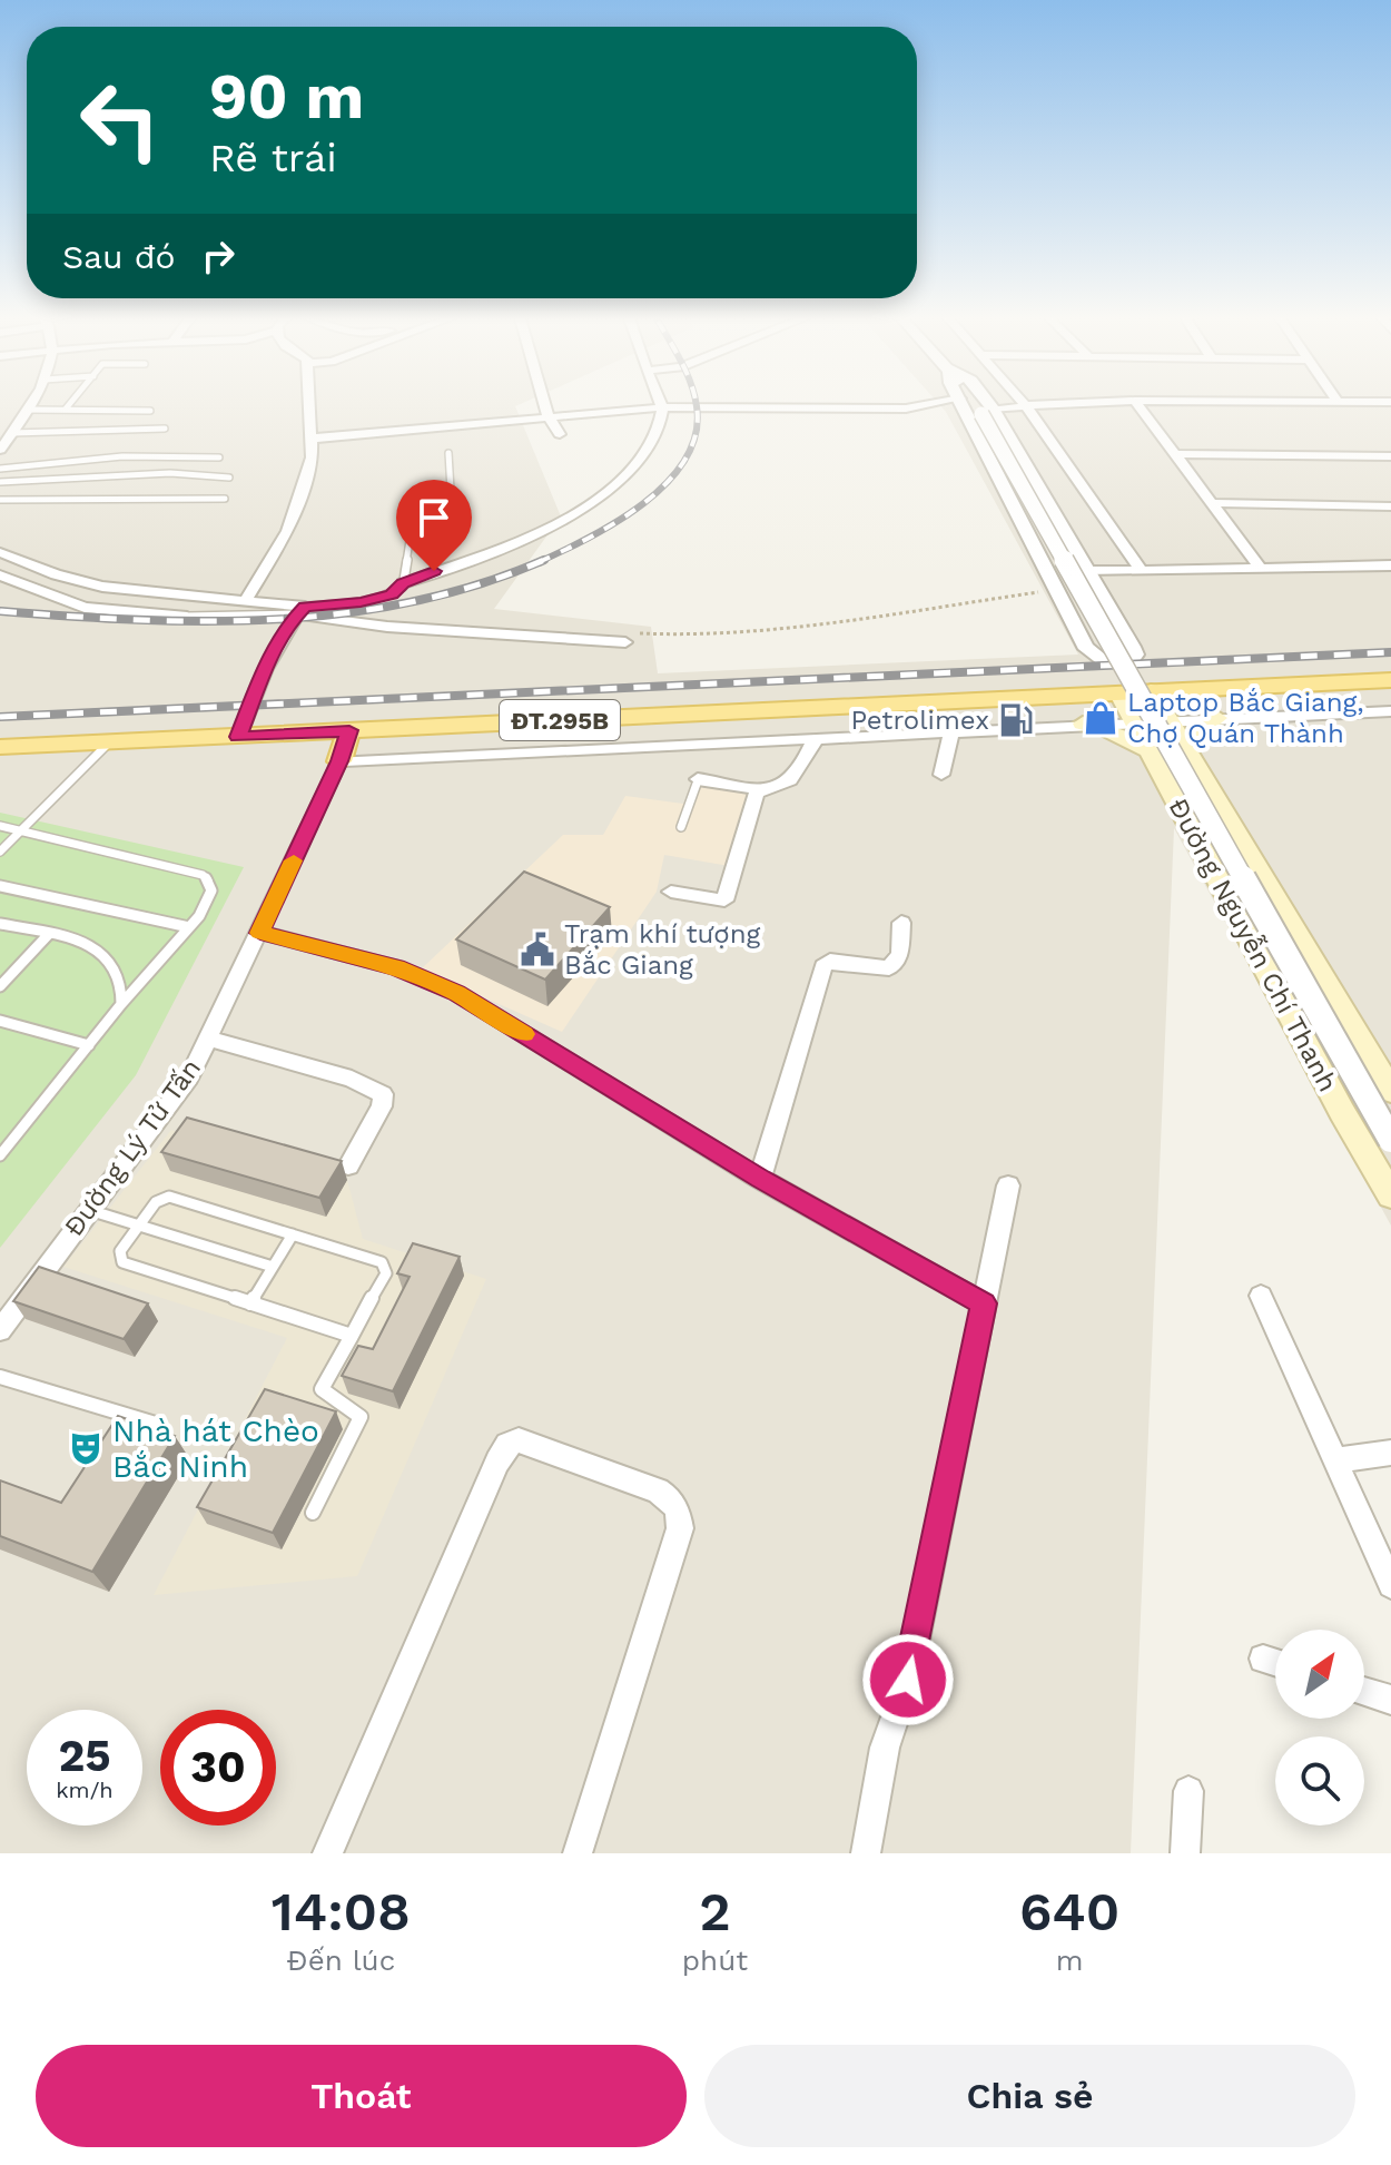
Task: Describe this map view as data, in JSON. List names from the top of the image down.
{
  "streets": {
    "main road": ["ĐT.295B", "Đường Nguyễn Chí Thanh"],
    "street": ["Đường Lý Tử Tấn"]
  },
  "crossings": [
    ["ĐT.295B", "Đường Nguyễn Chí Thanh"]
  ],
  "places": {
    "shop": ["Laptop Bắc Giang, Chợ Quán Thành"],
    "fuel station": ["Petrolimex"],
    "public building": ["Trạm khí tượng Bắc Giang"],
    "theatre": ["Nhà hát Chèo Bắc Ninh"]
  },
  "north": "top right",
  "page": {
    "turn": ["90 m", "Rẽ trái"],
    "then": "Sau đó",
    "speed": "25 km/h",
    "limit": "30",
    "eta": [
      "14:08",
      "Đến lúc",
      "2",
      "phút",
      "640",
      "m"
    ],
    "buttons": ["Thoát", "Chia sẻ"]
  }
}
